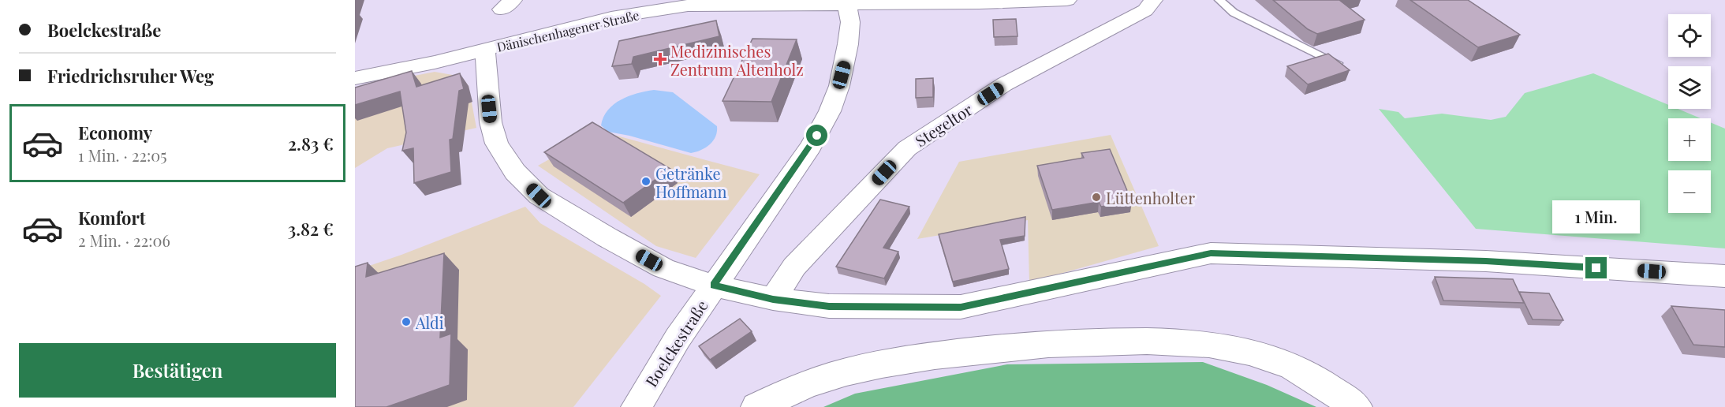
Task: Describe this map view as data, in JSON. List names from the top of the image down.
{
  "streets": {
    "street": ["Dänischenhagener Straße", "Stegeltor", "Boelckestraße"]
  },
  "crossings": [
    ["Dänischenhagener Straße", "Boelckestraße"]
  ],
  "places": {
    "health": ["Medizinisches Zentrum Altenholz"],
    "other": ["Getränke Hoffmann", "Lüttenholter", "Aldi"]
  },
  "page": {
    "banner": ["Boelckestraße", "Friedrichsruher Weg"],
    "map_buttons": ["+", "−"],
    "list": [
      {
        "name": "Economy",
        "note": "1 Min. · 22:05",
        "value": "2.83 €"
      },
      {
        "name": "Komfort",
        "note": "2 Min. · 22:06",
        "value": "3.82 €"
      }
    ],
    "bubble": "1 Min.",
    "buttons": "Bestätigen"
  }
}
